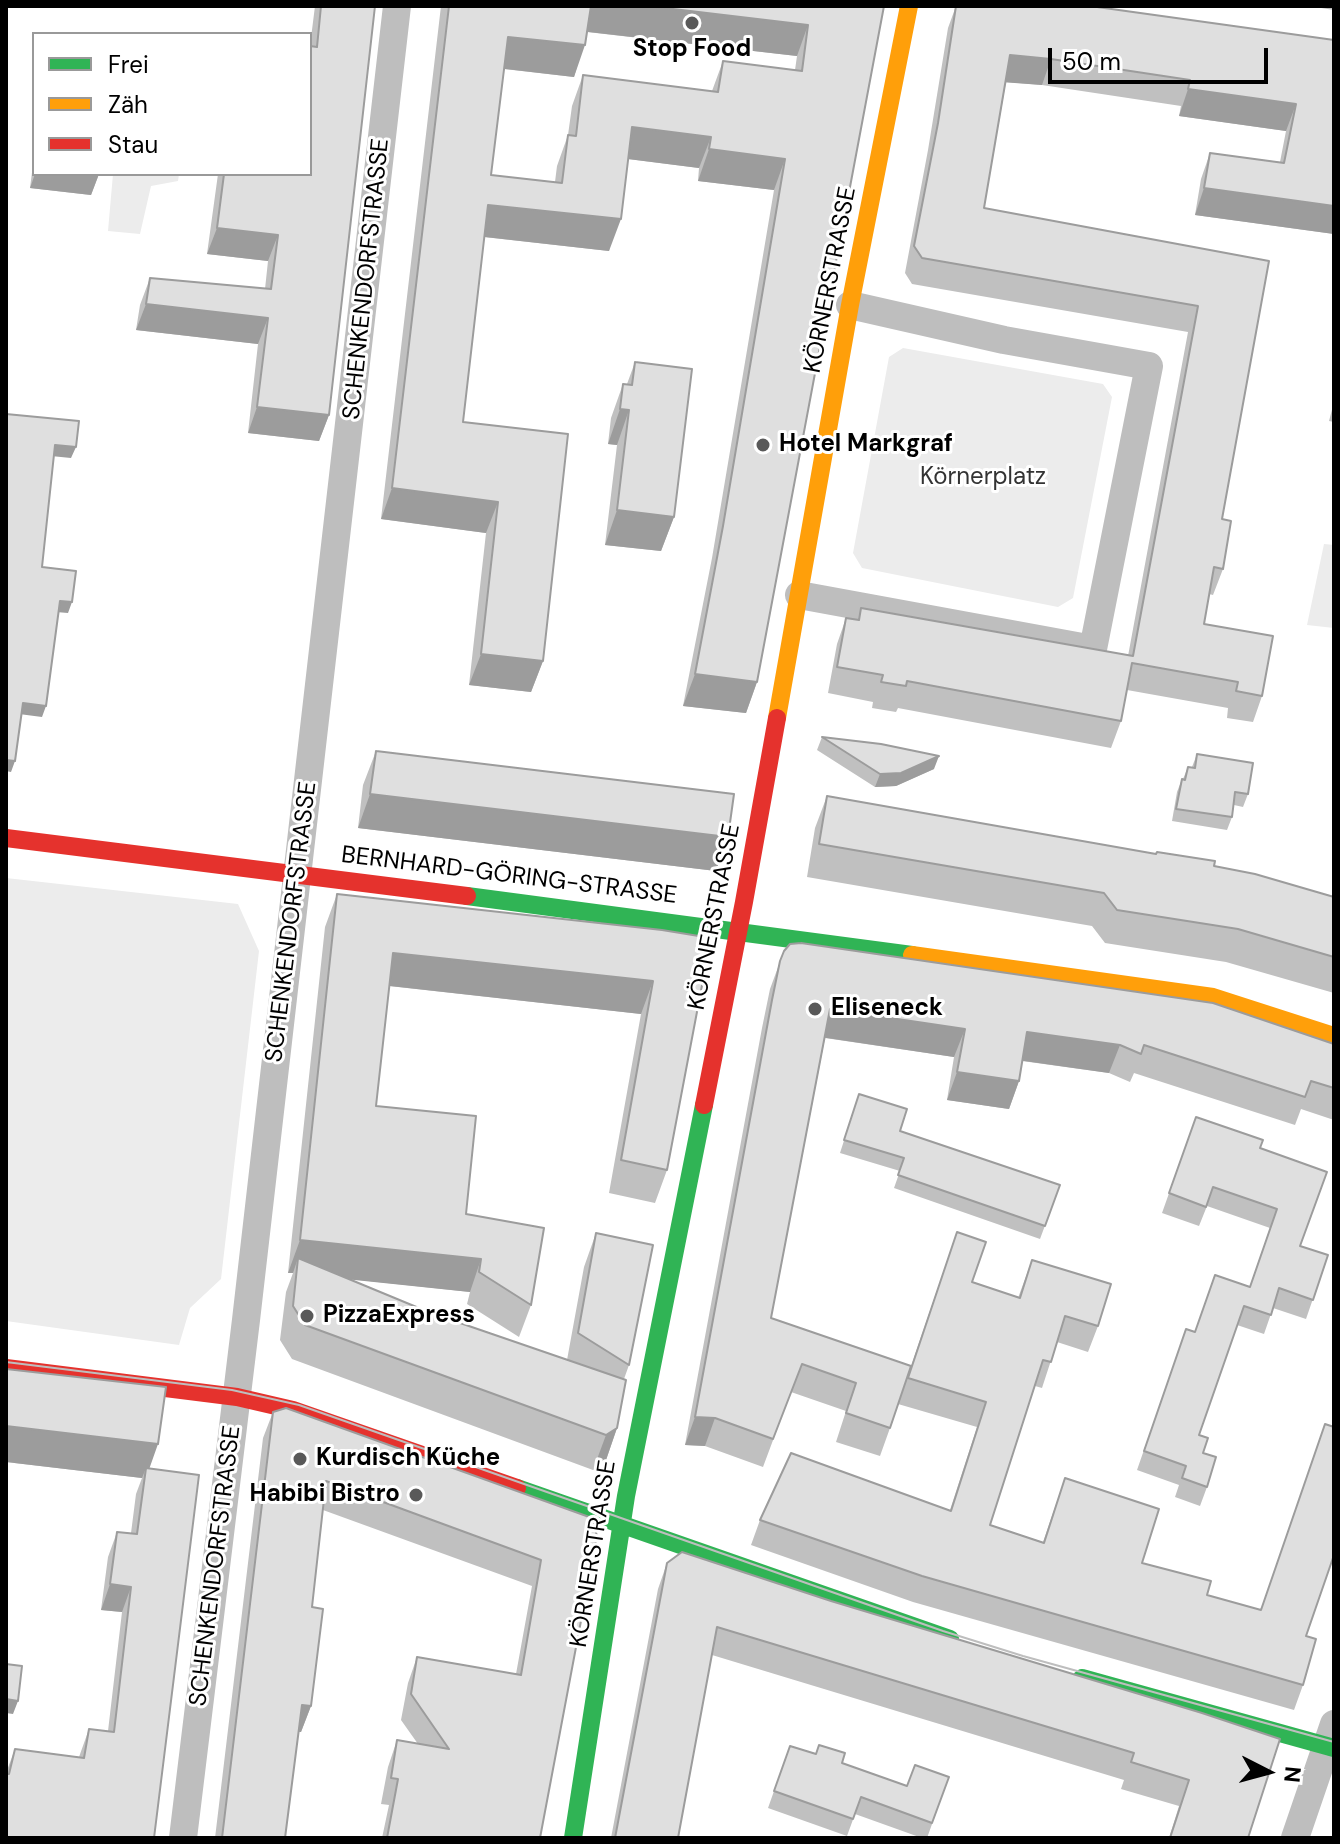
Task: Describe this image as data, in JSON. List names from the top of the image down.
{
  "streets": {
    "street": ["SCHENKENDORFSTRASSE", "KÖRNERSTRASSE", "BERNHARD-GÖRING-STRASSE"]
  },
  "crossings": [
    ["SCHENKENDORFSTRASSE", "BERNHARD-GÖRING-STRASSE"],
    ["KÖRNERSTRASSE", "BERNHARD-GÖRING-STRASSE"]
  ],
  "parks": ["Körnerplatz"],
  "places": [
    "Stop Food",
    "Hotel Markgraf",
    "Eliseneck",
    "PizzaExpress",
    "Kurdisch Küche",
    "Habibi Bistro"
  ],
  "legend": ["Frei", "Zäh", "Stau"],
  "scale_bar": "50 m",
  "north": "right"
}
